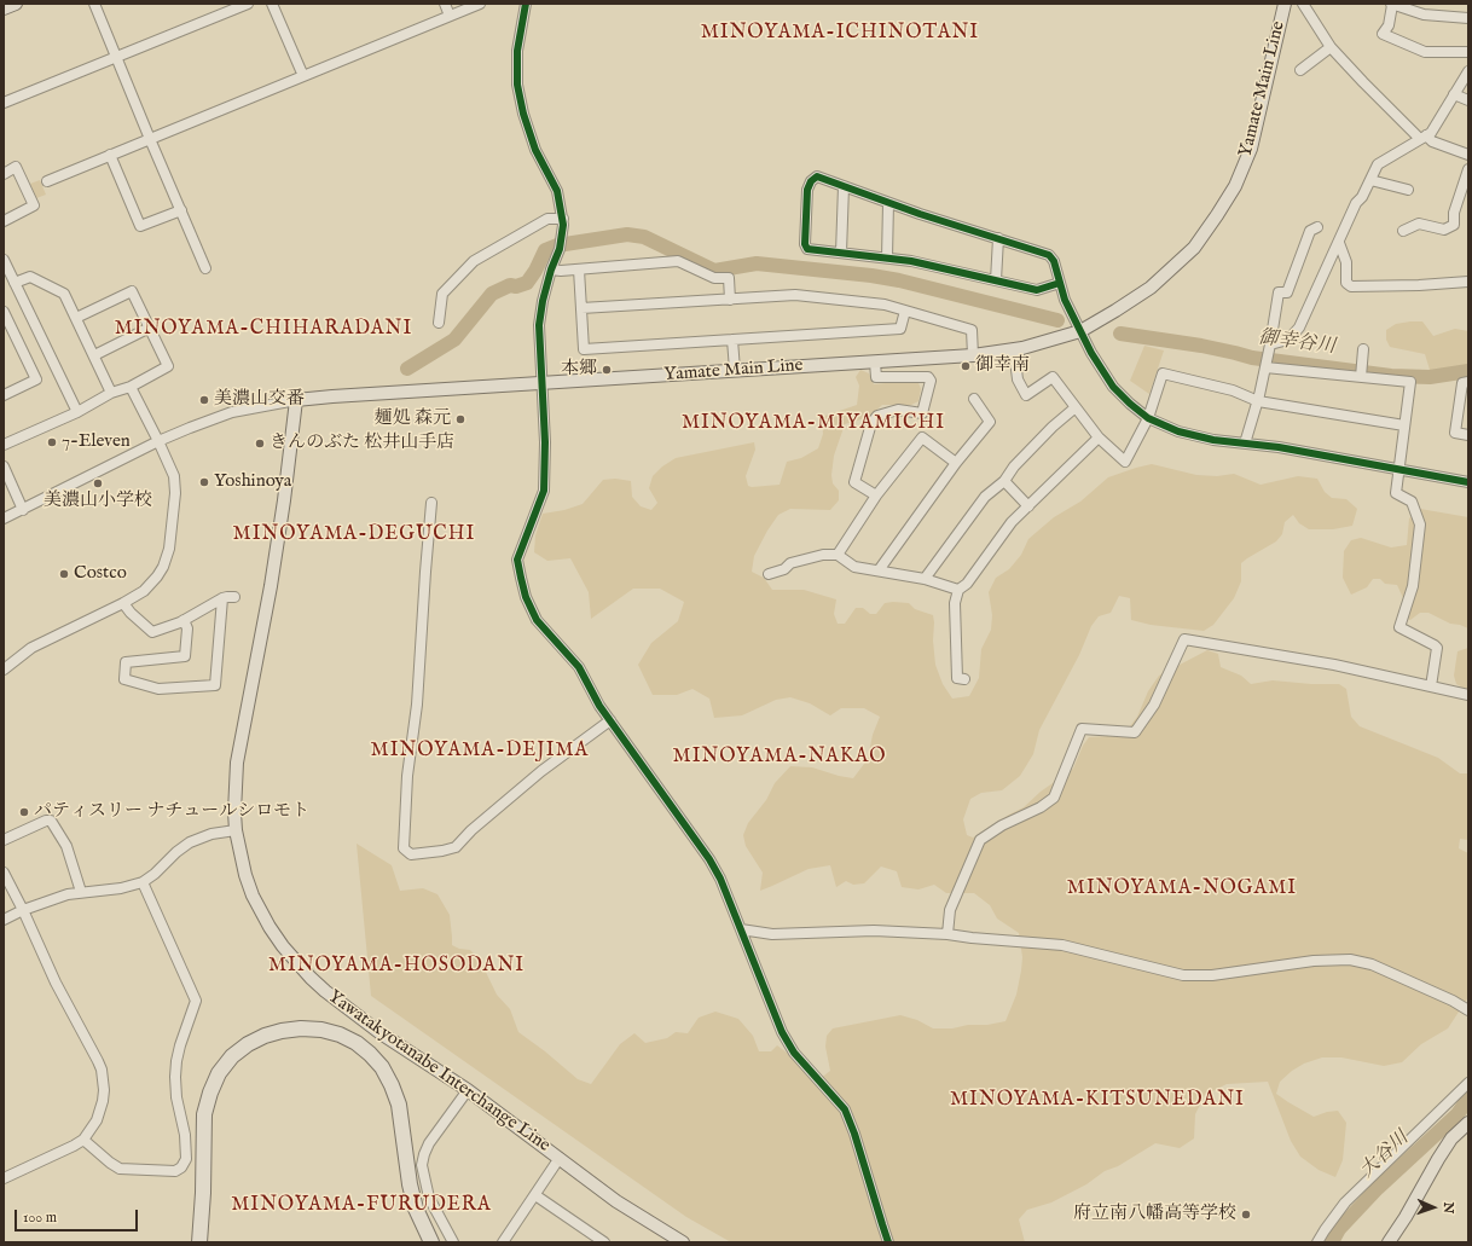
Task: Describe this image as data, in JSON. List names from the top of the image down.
{
  "streets": {
    "main road": ["Yamate Main Line", "Yawatakyotanabe Interchange Line"]
  },
  "crossings": [
    ["Yamate Main Line", "Yawatakyotanabe Interchange Line"]
  ],
  "districts": [
    "MINOYAMA-ICHINOTANI",
    "MINOYAMA-CHIHARADANI",
    "MINOYAMA-MIYAMICHI",
    "MINOYAMA-DEGUCHI",
    "MINOYAMA-DEJIMA",
    "MINOYAMA-NAKAO",
    "MINOYAMA-NOGAMI",
    "MINOYAMA-HOSODANI",
    "MINOYAMA-KITSUNEDANI",
    "MINOYAMA-FURUDERA"
  ],
  "water": ["御幸谷川", "大谷川"],
  "places": [
    "御幸南",
    "本郷",
    "美濃山交番",
    "麺処 森元",
    "7-Eleven",
    "きんのぶた 松井山手店",
    "Yoshinoya",
    "美濃山小学校",
    "Costco",
    "パティスリー ナチュールシロモト",
    "府立南八幡高等学校"
  ],
  "scale_bar": "100 m",
  "north": "right"
}
